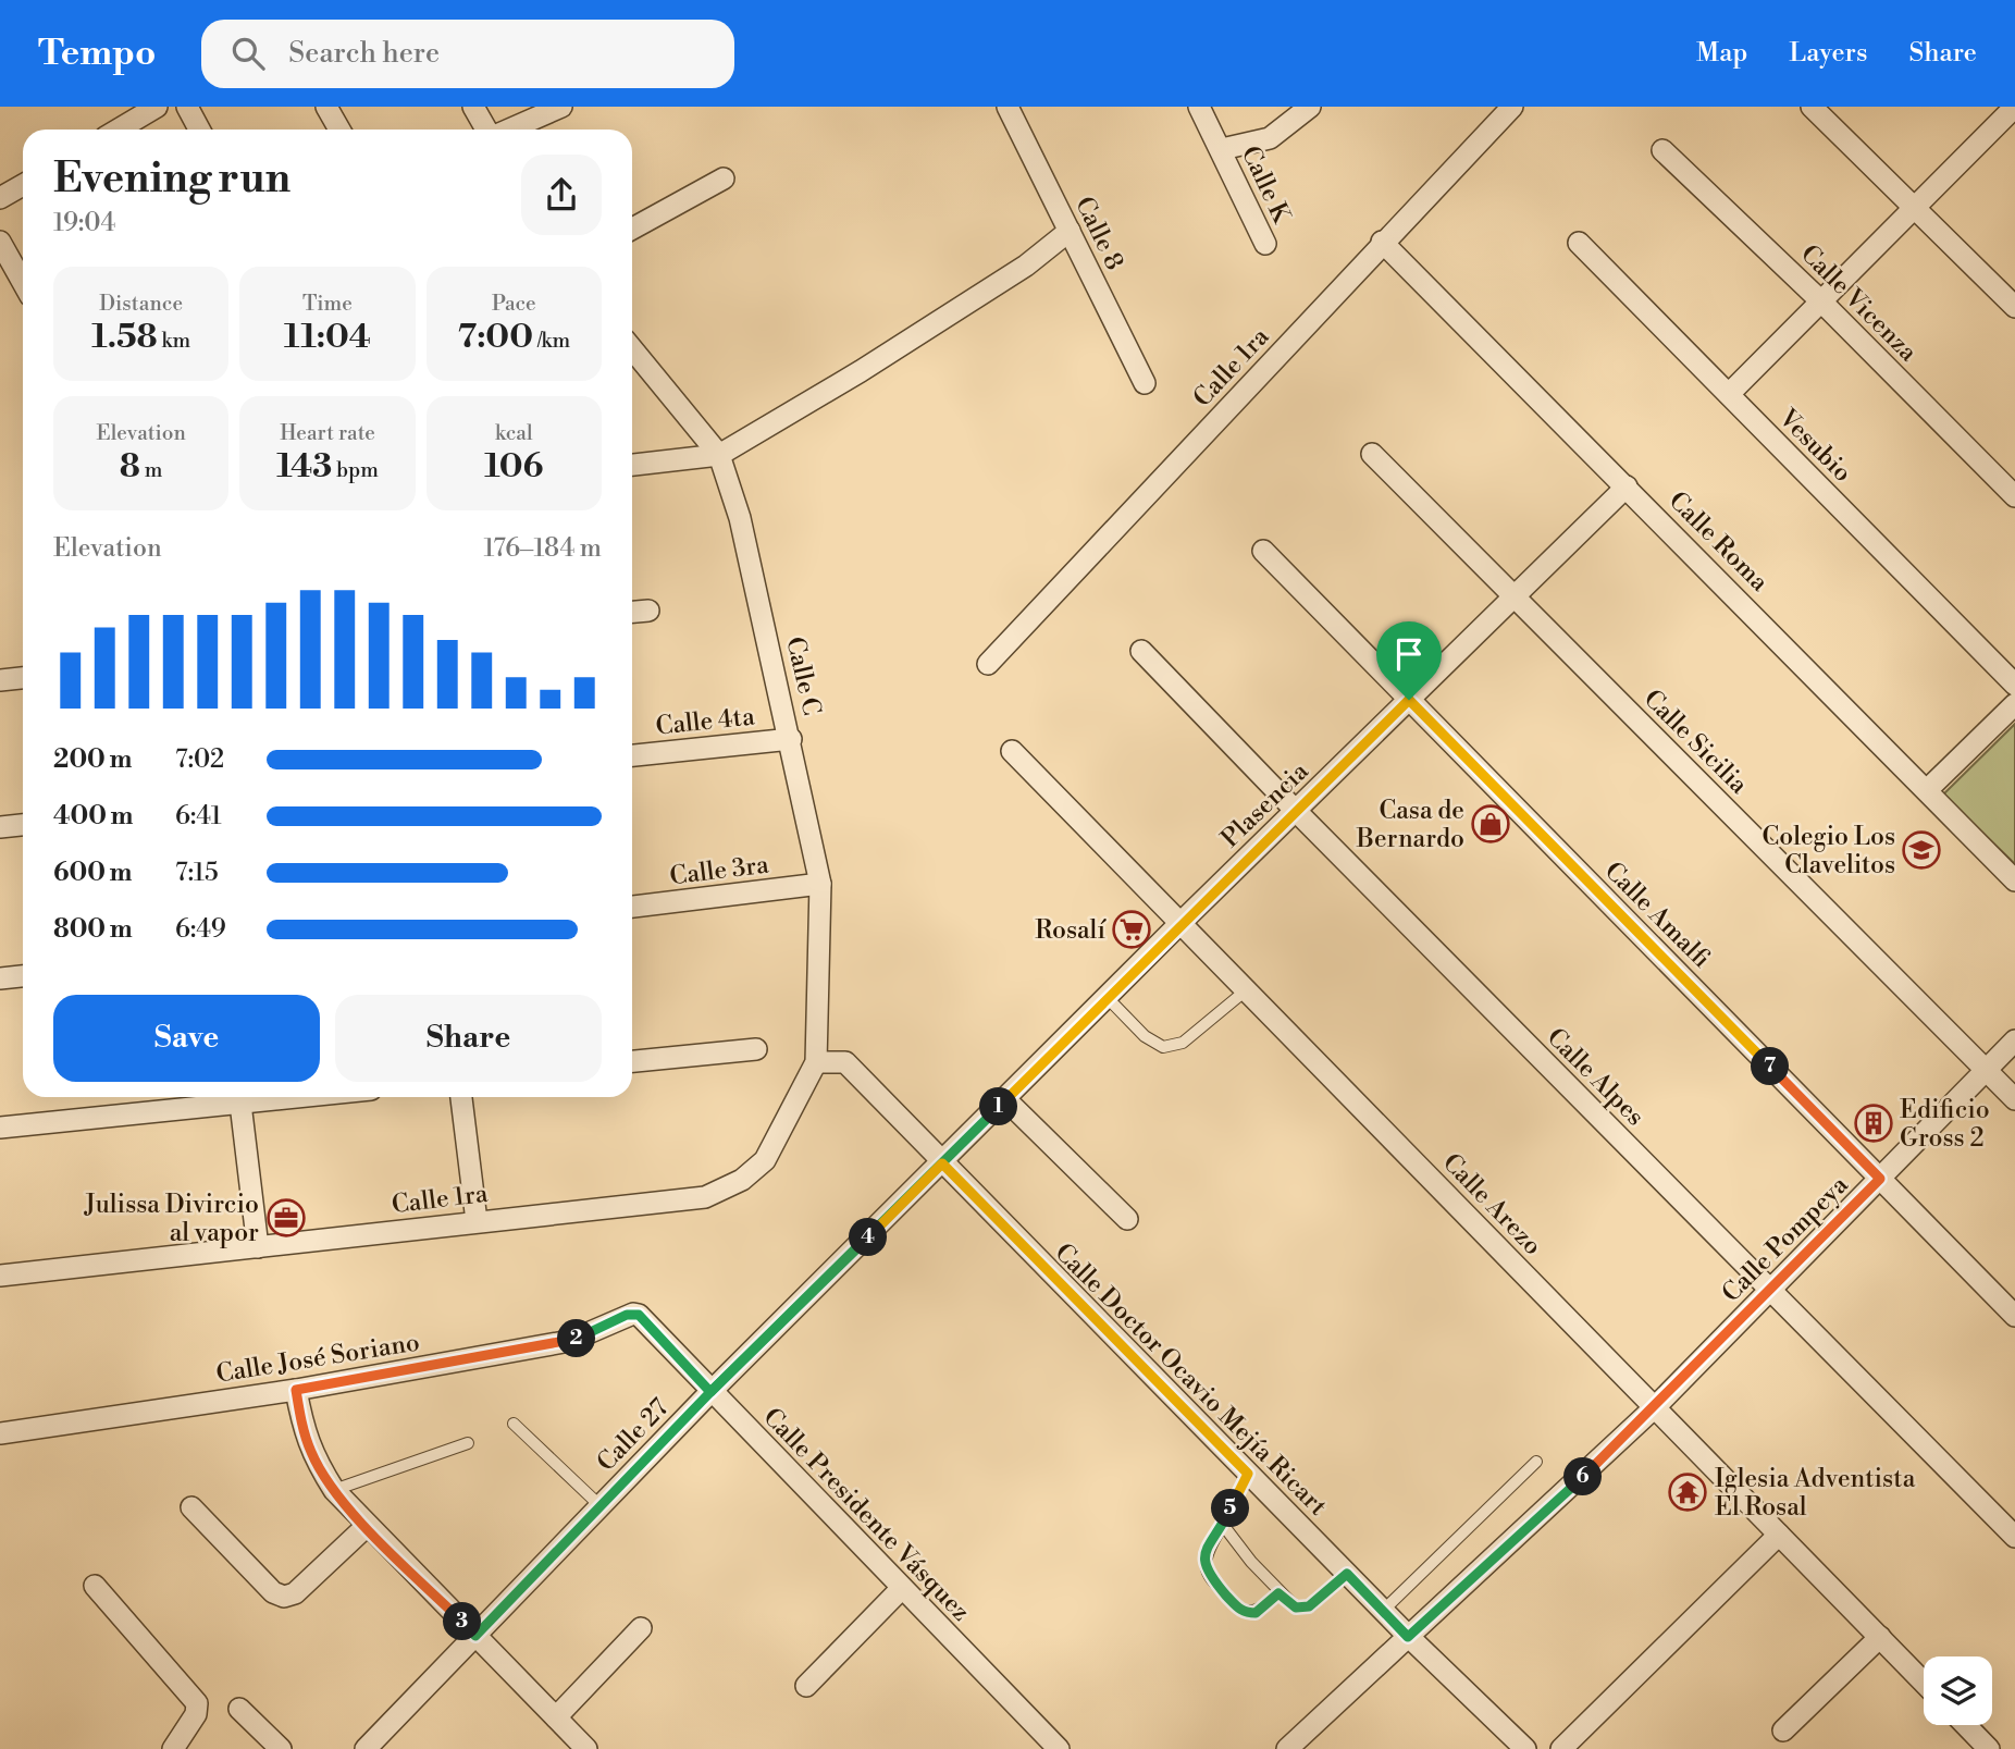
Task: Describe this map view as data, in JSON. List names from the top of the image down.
{
  "streets": {
    "street": [
      "Calle K",
      "Calle 8",
      "Calle Vicenza",
      "Calle 1ra",
      "Vesubio",
      "Calle Roma",
      "Calle C",
      "Calle 4ta",
      "Calle Sicilia",
      "Plasencia",
      "Calle 3ra",
      "Calle Amalfi",
      "Calle Alpes",
      "Calle Arezo",
      "Calle Pompeya",
      "Calle José Soriano",
      "Calle Doctor Ocavio Mejía Ricart",
      "Calle 27",
      "Calle Presidente Vásquez"
    ]
  },
  "crossings": [
    ["Calle 1ra", "Calle Roma"],
    ["Calle 1ra", "Calle C"],
    ["Calle 1ra", "Calle Doctor Ocavio Mejía Ricart"],
    ["Calle Roma", "Plasencia"],
    ["Calle C", "Calle 4ta"],
    ["Calle C", "Calle 3ra"],
    ["Calle C", "Calle Doctor Ocavio Mejía Ricart"],
    ["Calle Sicilia", "Plasencia"],
    ["Calle Sicilia", "Calle Pompeya"],
    ["Plasencia", "Calle Amalfi"],
    ["Plasencia", "Calle Alpes"],
    ["Plasencia", "Calle Arezo"],
    ["Plasencia", "Calle Doctor Ocavio Mejía Ricart"],
    ["Plasencia", "Calle 27"],
    ["Calle Amalfi", "Calle Pompeya"],
    ["Calle Alpes", "Calle Pompeya"],
    ["Calle Arezo", "Calle Pompeya"],
    ["Calle Pompeya", "Calle Doctor Ocavio Mejía Ricart"],
    ["Calle José Soriano", "Calle Presidente Vásquez"],
    ["Calle Doctor Ocavio Mejía Ricart", "Calle 27"],
    ["Calle 27", "Calle Presidente Vásquez"]
  ],
  "places": {
    "shop": ["Casa de Bernardo"],
    "school or university": ["Colegio Los Clavelitos"],
    "supermarket": ["Rosalí"],
    "building": ["Edificio Gross 2"],
    "office": ["Julissa Divircio al vapor"],
    "temple": ["Iglesia Adventista El Rosal"]
  },
  "page": {
    "header": "Tempo",
    "search": "Search here",
    "nav": ["Map", "Layers", "Share"],
    "heading": ["Evening run", "19:04"],
    "stats": [
      ["Distance", "1.58 km"],
      ["Time", "11:04"],
      ["Pace", "7:00 /km"],
      ["Elevation", "8 m"],
      ["Heart rate", "143 bpm"],
      ["kcal", "106"]
    ],
    "chart": ["Elevation", "176–184 m"],
    "list": [
      {
        "name": "200 m",
        "note": "7:02"
      },
      {
        "name": "400 m",
        "note": "6:41"
      },
      {
        "name": "600 m",
        "note": "7:15"
      },
      {
        "name": "800 m",
        "note": "6:49"
      }
    ],
    "buttons": ["Save", "Share"],
    "pins": [
      "7",
      "1",
      "4",
      "2",
      "6",
      "5",
      "3"
    ]
  }
}
